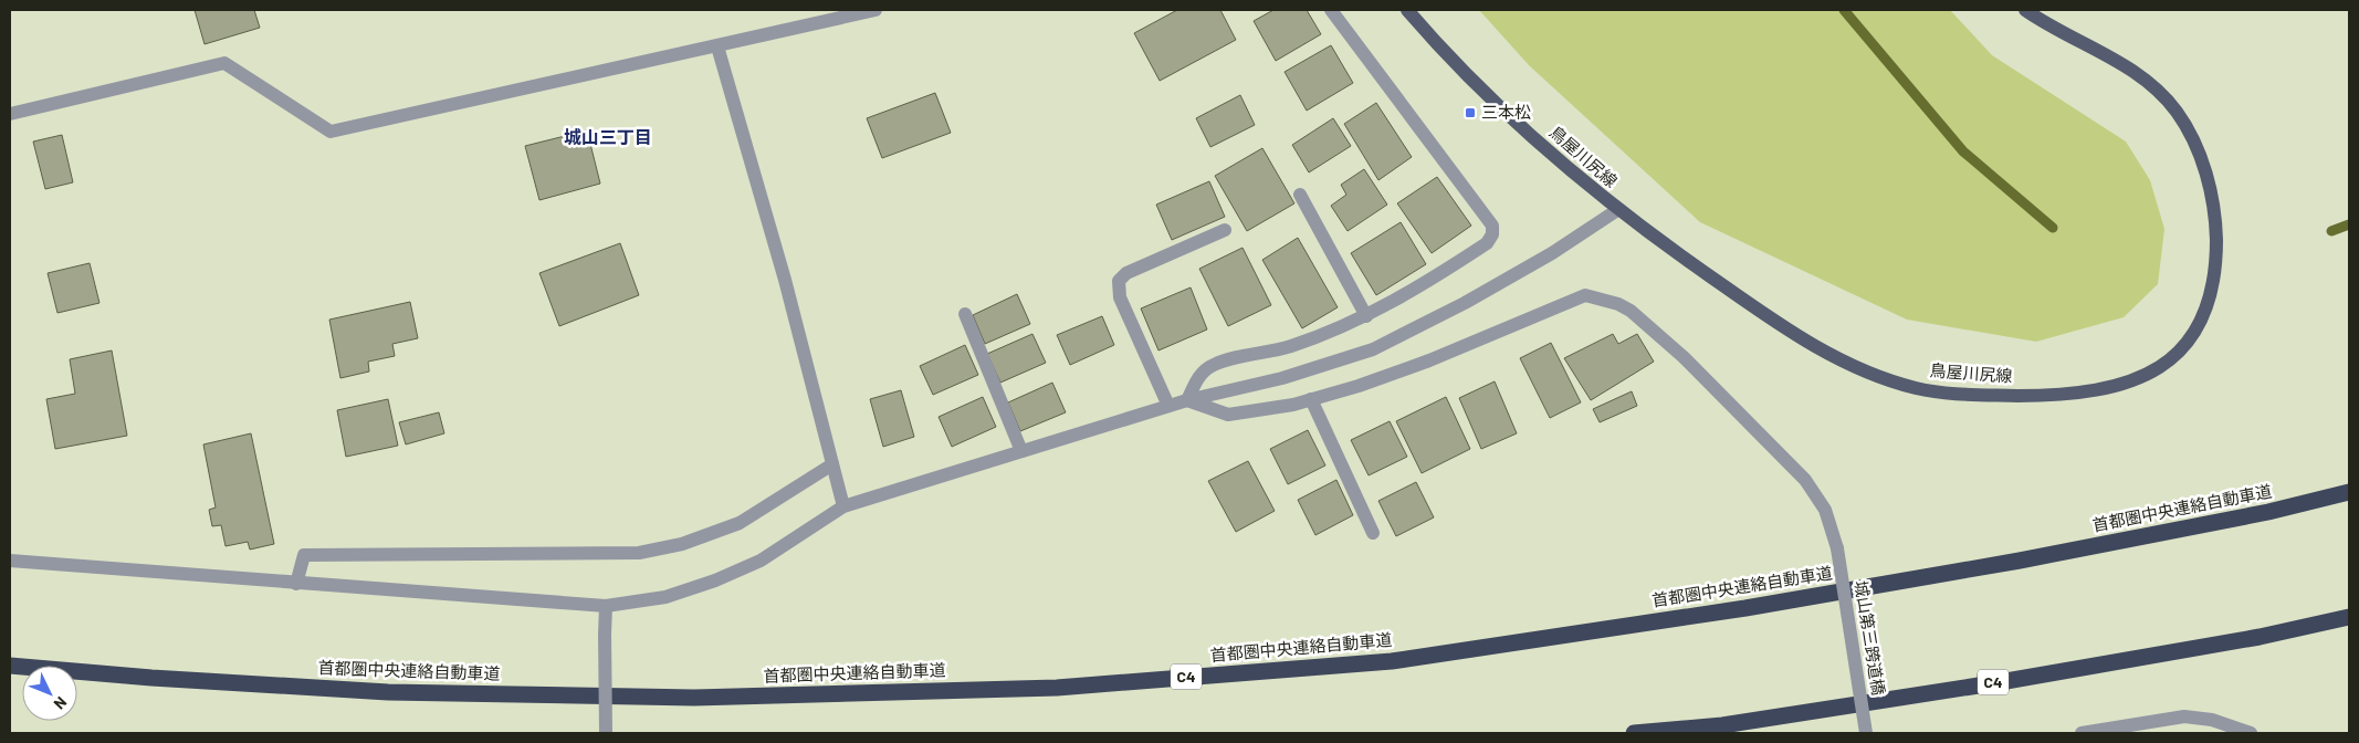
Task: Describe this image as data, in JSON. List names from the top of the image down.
{
  "streets": {
    "highway": ["首都圏中央連絡自動車道", "C4"],
    "main road": ["鳥屋川尻線"],
    "street": ["城山第三跨道橋"]
  },
  "districts": ["城山三丁目"],
  "places": {
    "transit": ["三本松"]
  },
  "north": "bottom right"
}
